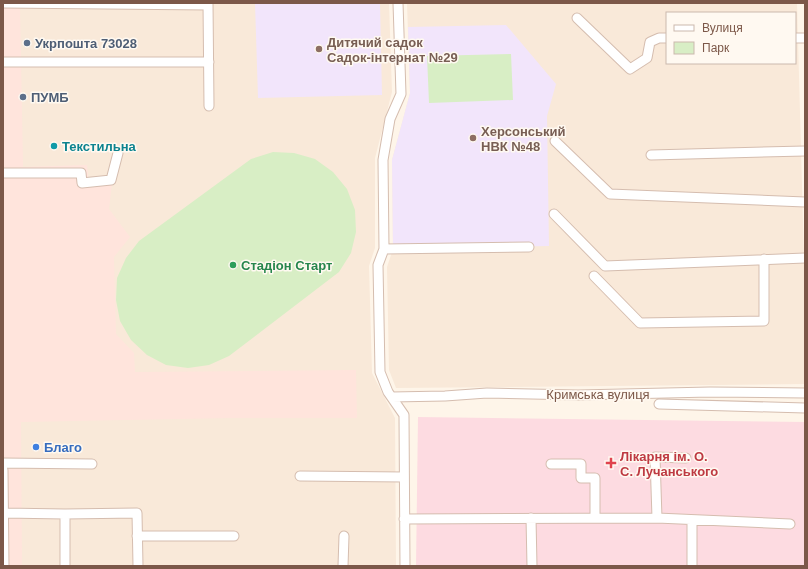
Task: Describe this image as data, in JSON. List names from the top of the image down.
{
  "streets": {
    "street": ["Кримська вулиця"]
  },
  "places": {
    "other": [
      "Укрпошта 73028",
      "Дитячий садок Садок-інтернат №29",
      "ПУМБ",
      "Херсонський НВК №48",
      "Текстильна",
      "Стадіон Старт",
      "Благо"
    ],
    "health": ["Лікарня ім. О. С. Лучанського"]
  },
  "legend": ["Вулиця", "Парк"]
}
